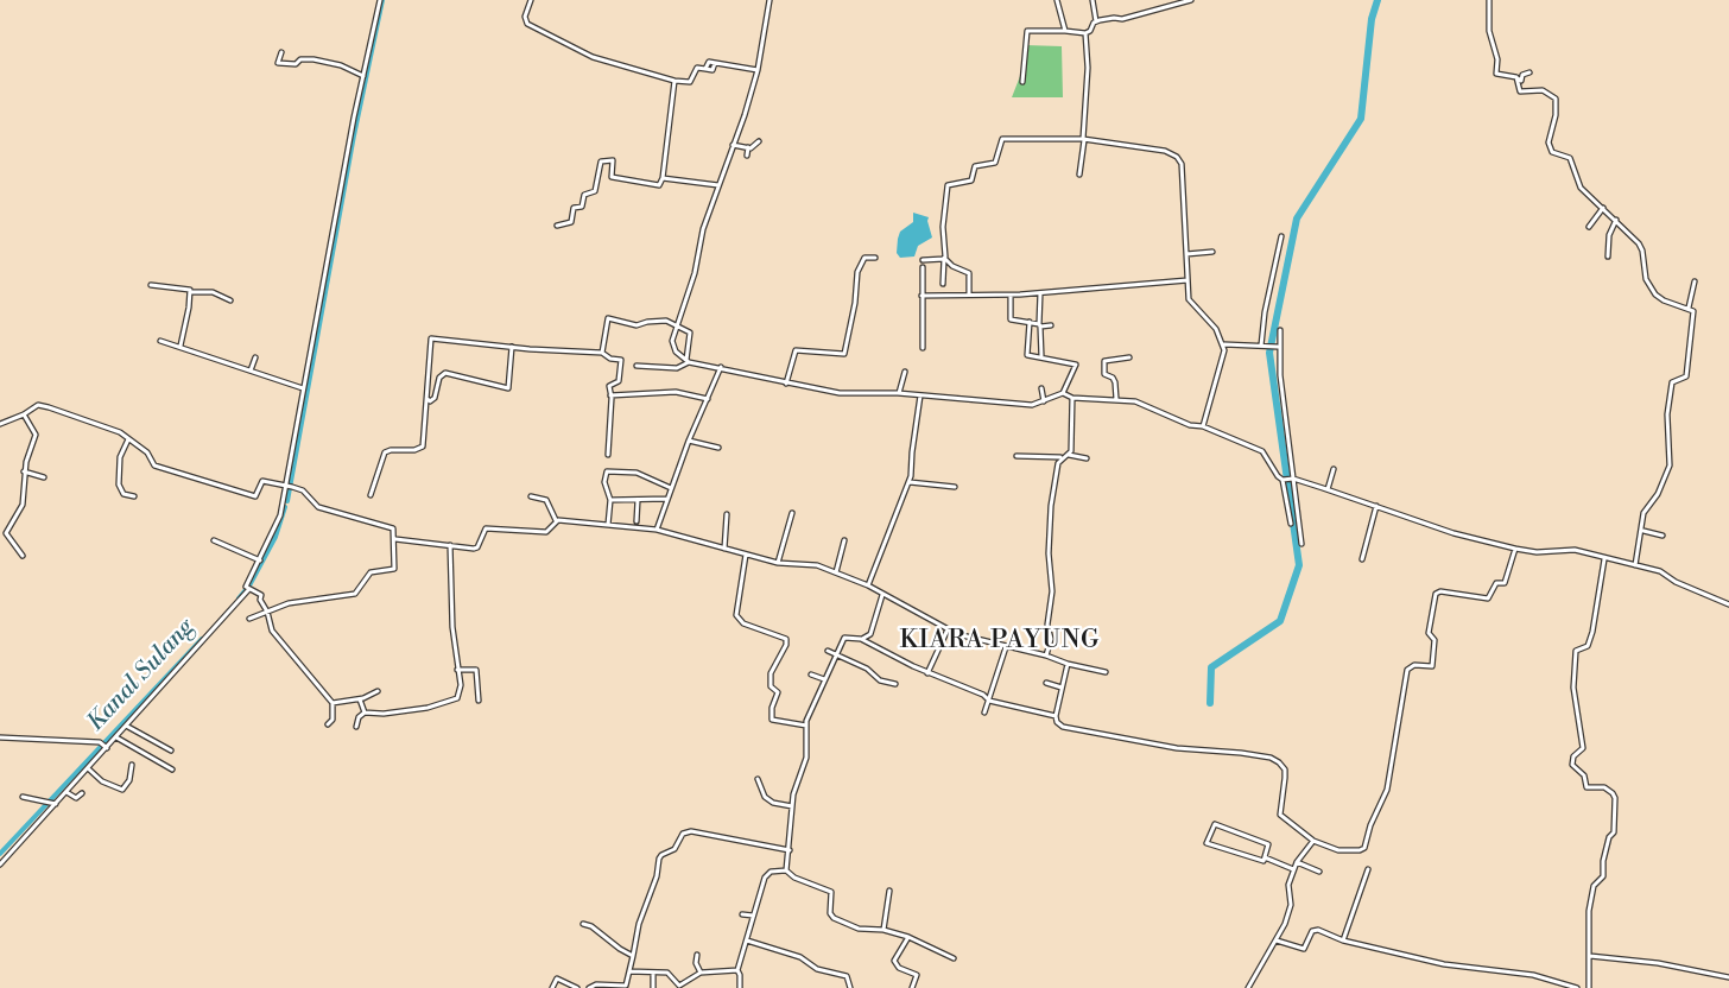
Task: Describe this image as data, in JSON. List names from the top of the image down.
{
  "districts": ["KIARA PAYUNG"],
  "water": ["Kanal Sulang"]
}
